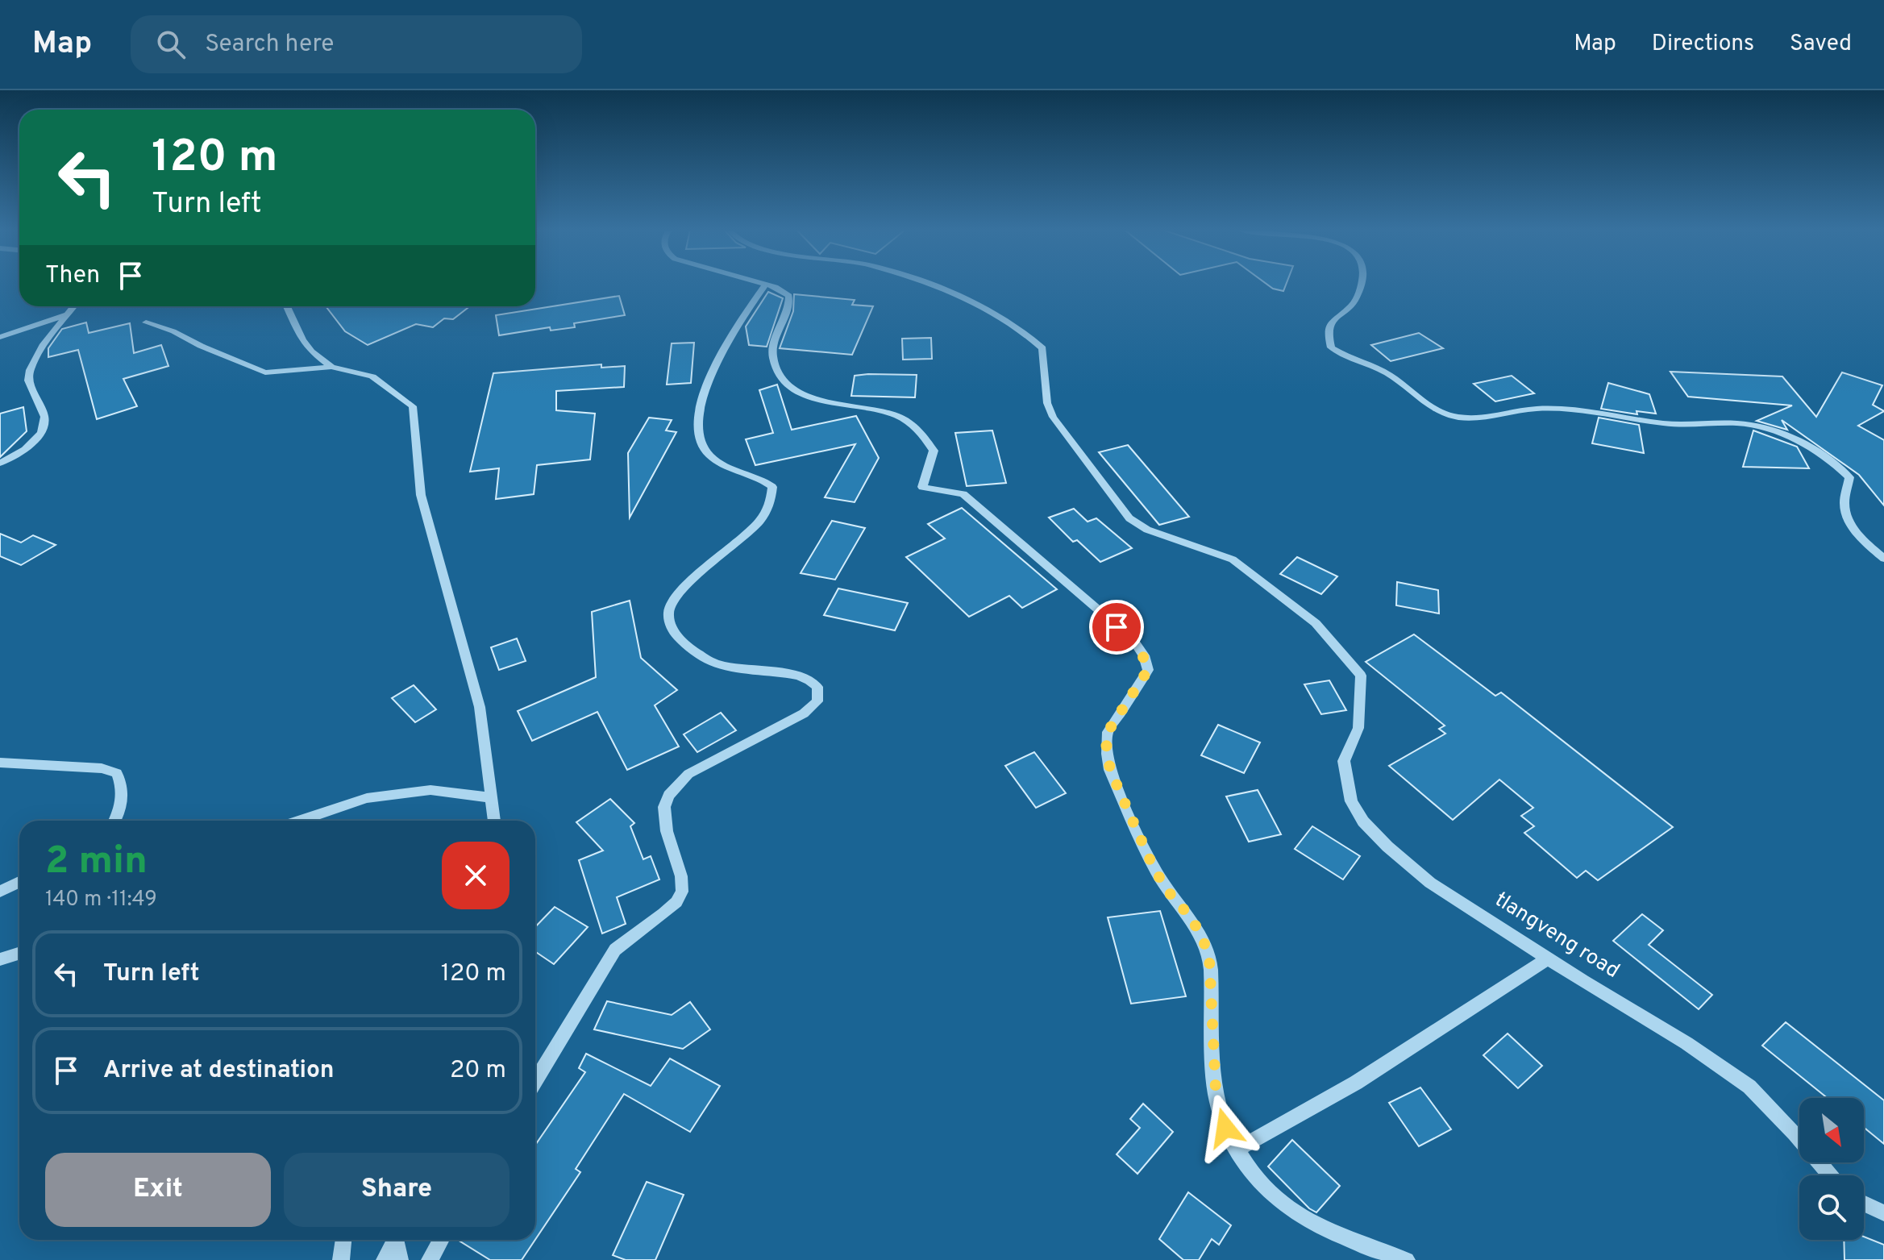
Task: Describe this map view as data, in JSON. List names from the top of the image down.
{
  "streets": {
    "street": ["tlangveng road"]
  },
  "north": "bottom right",
  "page": {
    "header": "Map",
    "search": "Search here",
    "nav": ["Map", "Directions", "Saved"],
    "turn": ["120 m", "Turn left"],
    "then": "Then",
    "heading": ["2 min", "140 m · 11:49"],
    "list": [
      {
        "name": "Turn left",
        "value": "120 m"
      },
      {
        "name": "Arrive at destination",
        "value": "20 m"
      }
    ],
    "buttons": ["Exit", "Share"]
  }
}
